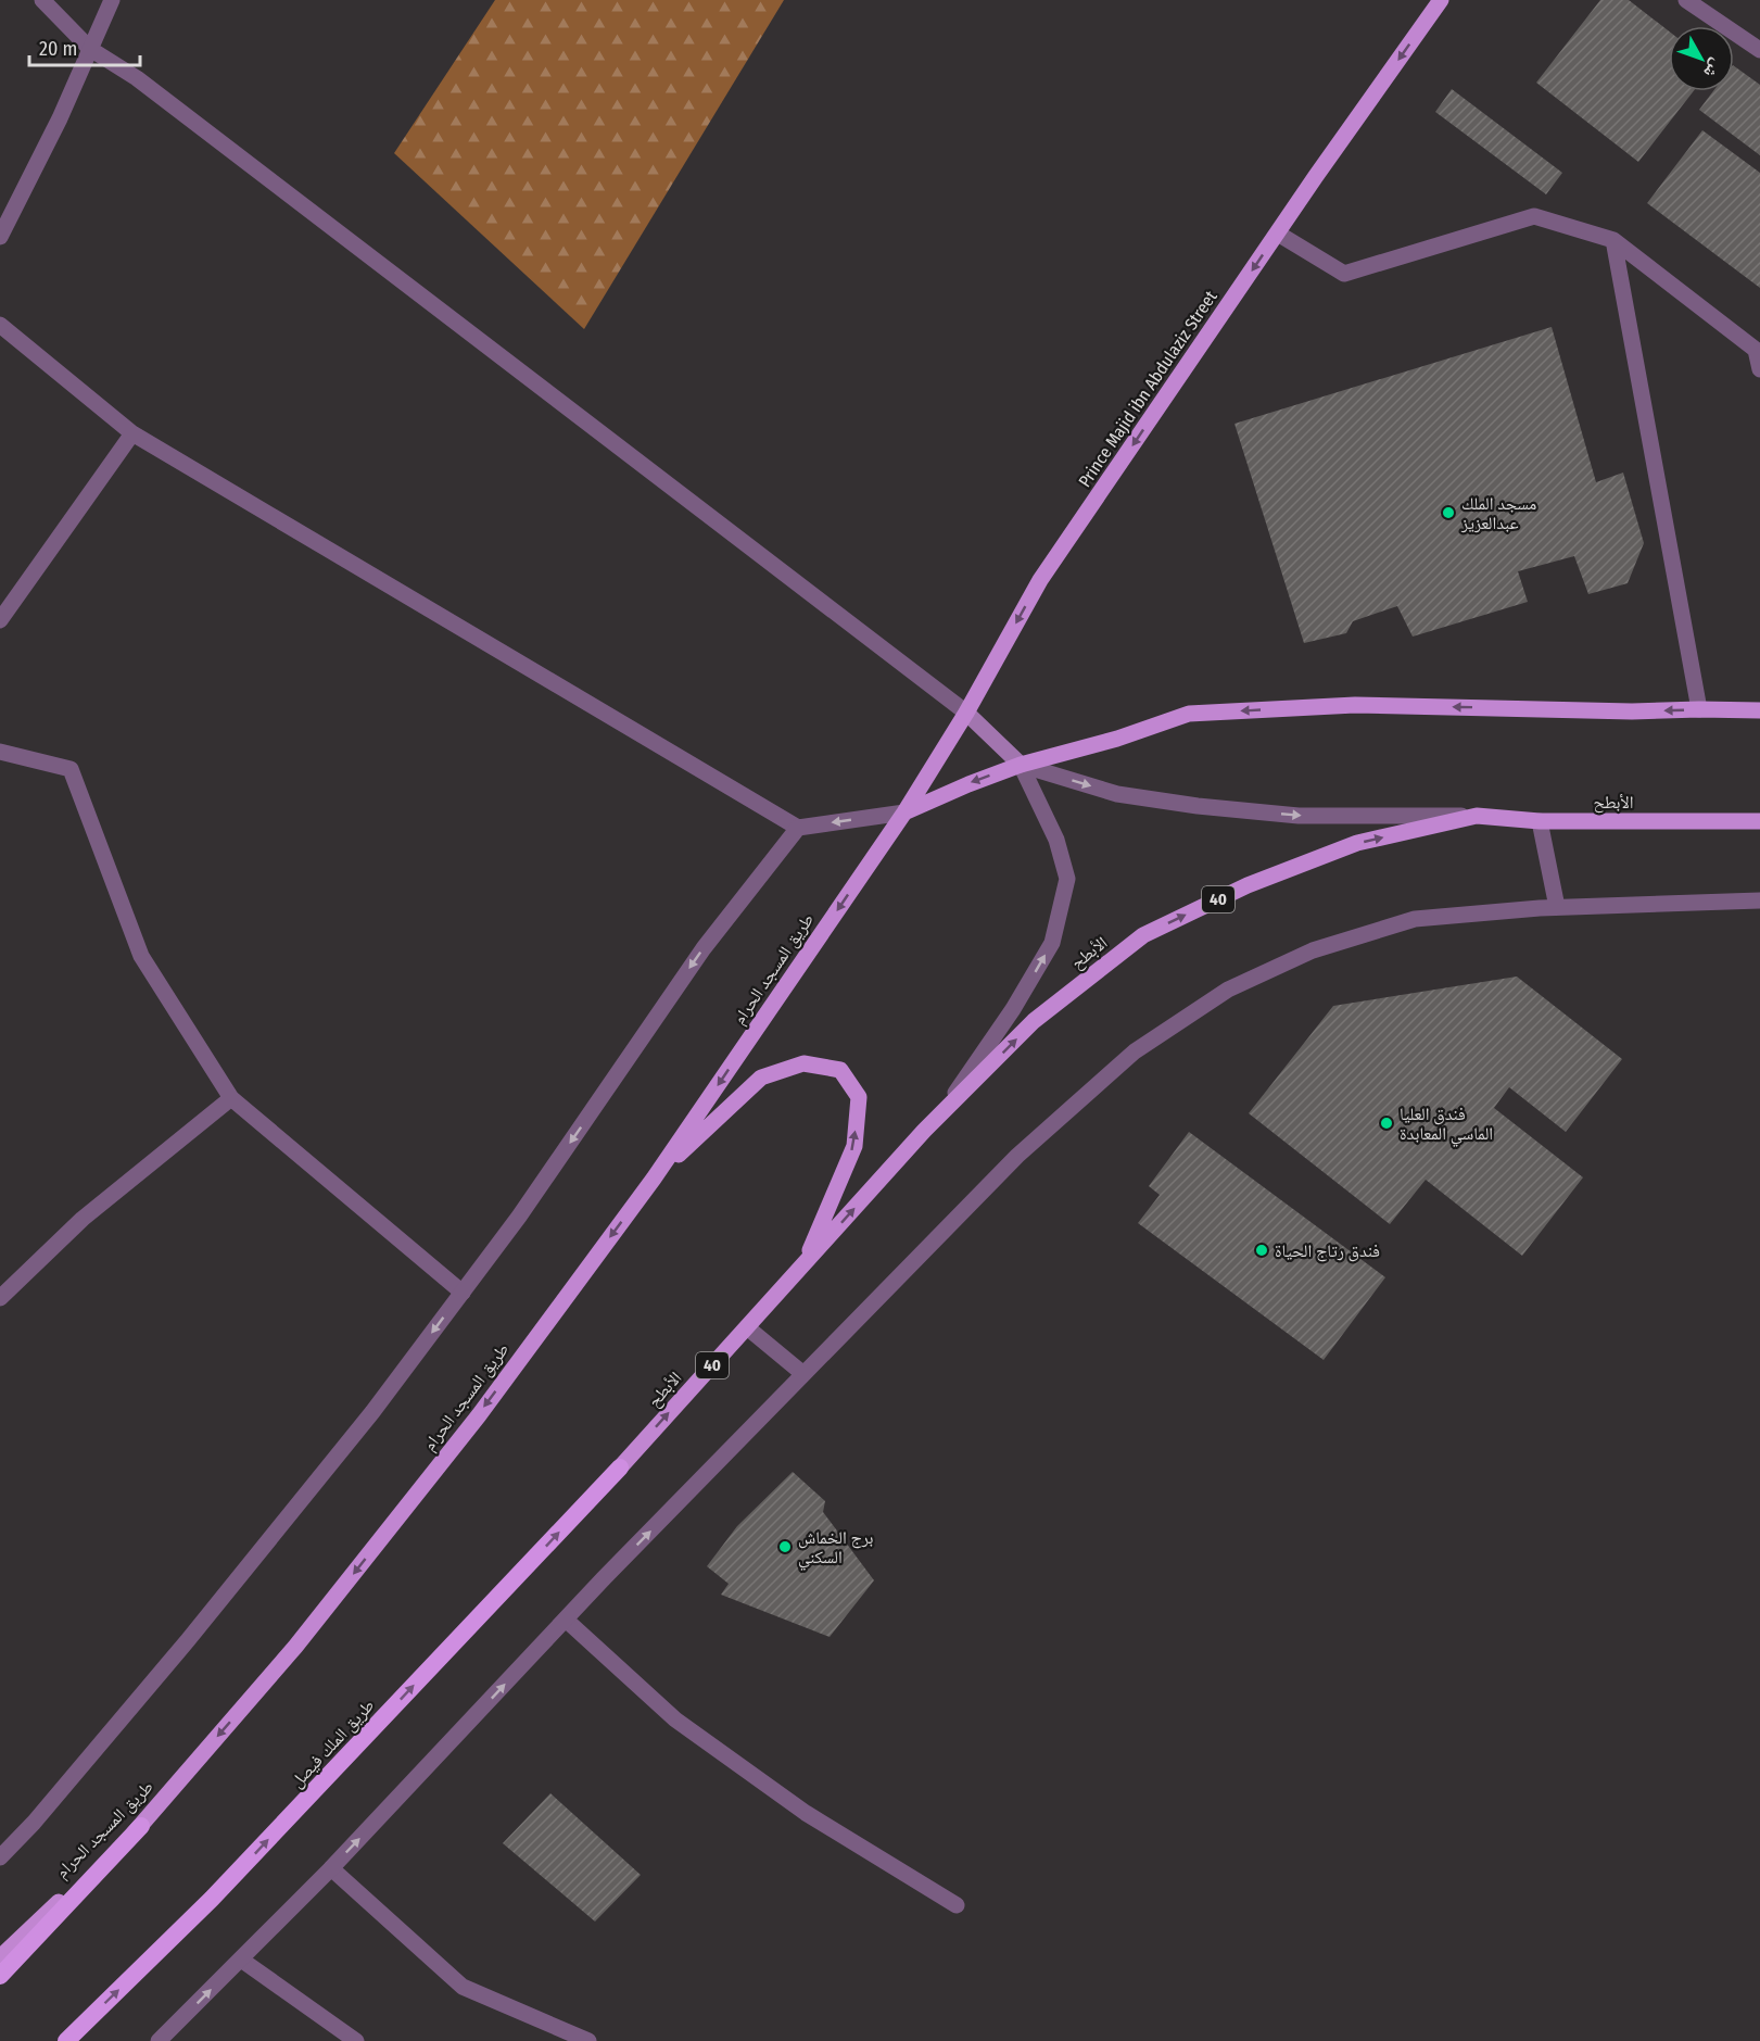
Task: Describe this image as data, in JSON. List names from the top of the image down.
{
  "streets": {
    "highway": ["طريق الملك فيصل"],
    "main road": [
      "Prince Majid ibn Abdulaziz Street",
      "الأبطح",
      "40",
      "طريق المسجد الحرام"
    ]
  },
  "crossings": [
    ["Prince Majid ibn Abdulaziz Street", "طريق المسجد الحرام"],
    ["الأبطح", "طريق الملك فيصل"]
  ],
  "one_way": [
    "Prince Majid ibn Abdulaziz Street",
    "الأبطح",
    "طريق المسجد الحرام",
    "طريق الملك فيصل"
  ],
  "places": [
    "مسجد الملك عبدالعزيز",
    "فندق العليا الماسي المعابدة",
    "فندق رتاج الحياة",
    "برج الخماش السكني"
  ],
  "scale_bar": "20 m",
  "north": "bottom right"
}
